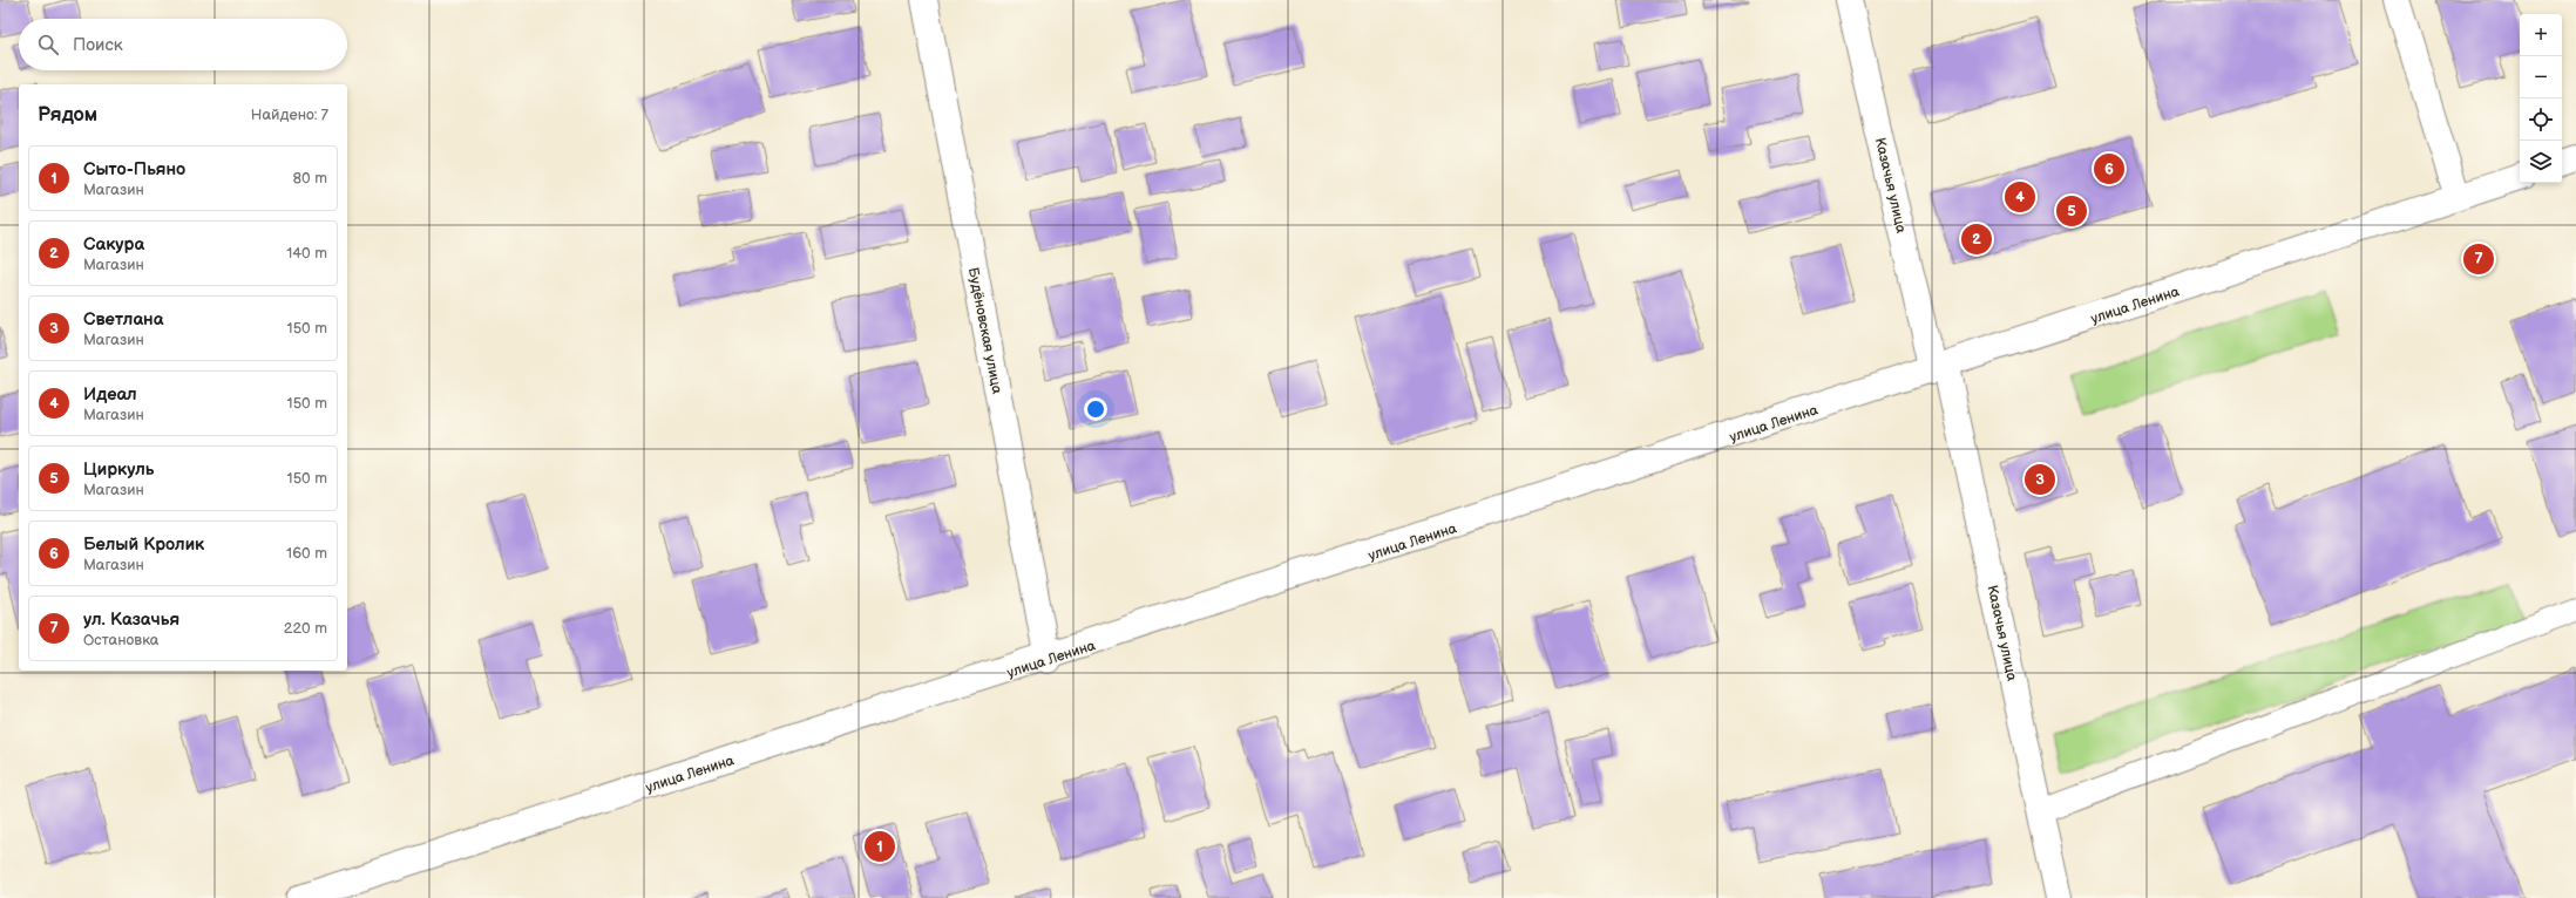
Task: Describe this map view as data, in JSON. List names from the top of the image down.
{
  "streets": {
    "main road": ["Казачья улица", "улица Ленина", "Будёновская улица"]
  },
  "crossings": [
    ["Казачья улица", "улица Ленина"],
    ["улица Ленина", "Будёновская улица"]
  ],
  "page": {
    "map_buttons": ["+", "−"],
    "search": "Поиск",
    "heading": ["Рядом", "Найдено: 7"],
    "list": [
      {
        "mark": "1",
        "name": "Сыто-Пьяно",
        "note": "Магазин",
        "value": "80 m"
      },
      {
        "mark": "2",
        "name": "Сакура",
        "note": "Магазин",
        "value": "140 m"
      },
      {
        "mark": "3",
        "name": "Светлана",
        "note": "Магазин",
        "value": "150 m"
      },
      {
        "mark": "4",
        "name": "Идеал",
        "note": "Магазин",
        "value": "150 m"
      },
      {
        "mark": "5",
        "name": "Циркуль",
        "note": "Магазин",
        "value": "150 m"
      },
      {
        "mark": "6",
        "name": "Белый Кролик",
        "note": "Магазин",
        "value": "160 m"
      },
      {
        "mark": "7",
        "name": "ул. Казачья",
        "note": "Остановка",
        "value": "220 m"
      }
    ],
    "pins": [
      "6",
      "4",
      "5",
      "2",
      "7",
      "3",
      "1"
    ]
  }
}
